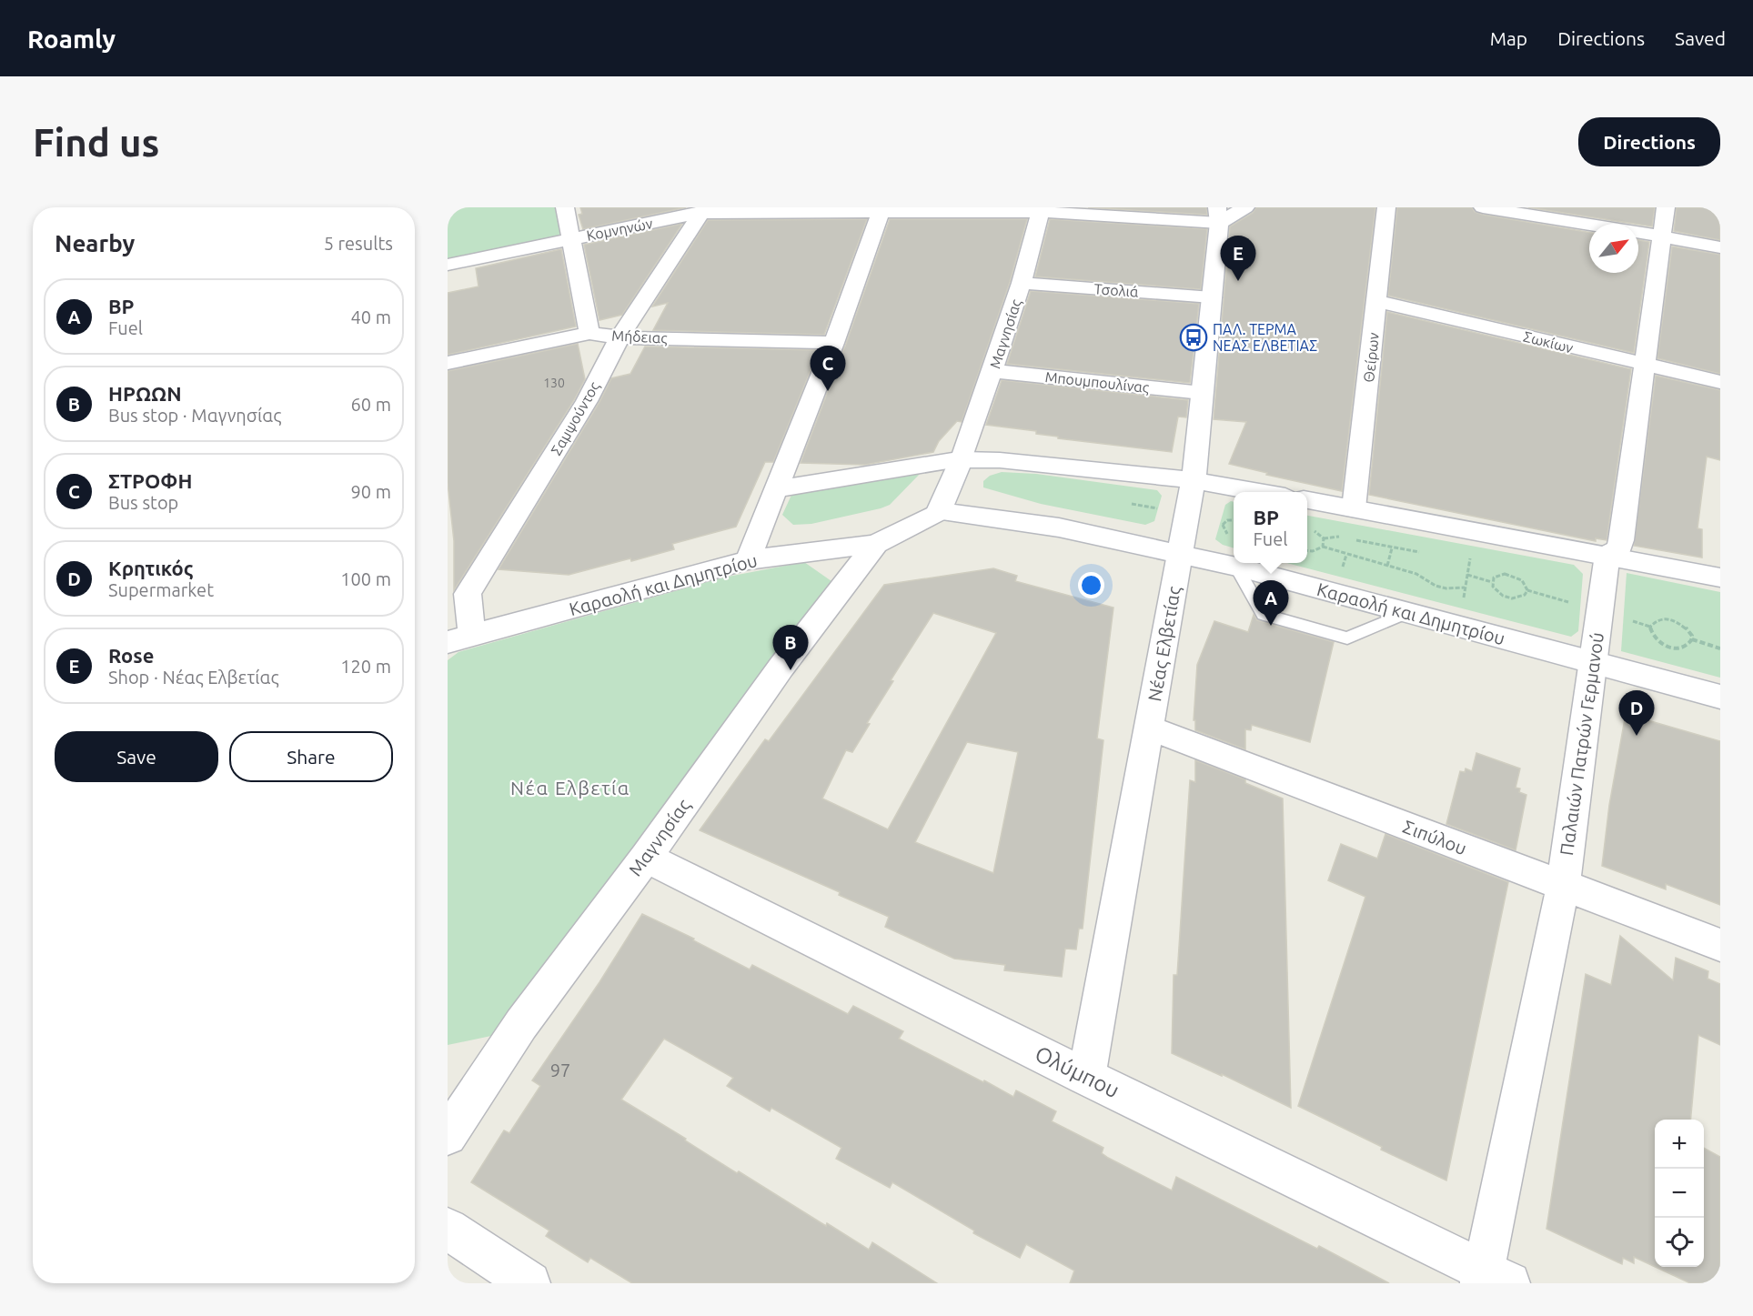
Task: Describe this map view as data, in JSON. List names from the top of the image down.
{
  "streets": {
    "street": [
      "Κομνηνών",
      "Τσολιά",
      "Μαγνησίας",
      "Μήδειας",
      "Σωκίων",
      "Θείρων",
      "Μπουμπουλίνας",
      "Σαμψούντος",
      "Καραολή και Δημητρίου",
      "Νέας Ελβετίας",
      "Παλαιών Πατρών Γερμανού",
      "Σιπύλου",
      "Ολύμπου"
    ]
  },
  "crossings": [
    ["Κομνηνών", "Μαγνησίας"],
    ["Κομνηνών", "Σαμψούντος"],
    ["Κομνηνών", "Νέας Ελβετίας"],
    ["Τσολιά", "Μαγνησίας"],
    ["Τσολιά", "Νέας Ελβετίας"],
    ["Μαγνησίας", "Μπουμπουλίνας"],
    ["Μαγνησίας", "Καραολή και Δημητρίου"],
    ["Μαγνησίας", "Ολύμπου"],
    ["Μήδειας", "Σαμψούντος"],
    ["Σωκίων", "Θείρων"],
    ["Σωκίων", "Παλαιών Πατρών Γερμανού"],
    ["Μπουμπουλίνας", "Νέας Ελβετίας"],
    ["Σαμψούντος", "Καραολή και Δημητρίου"],
    ["Καραολή και Δημητρίου", "Νέας Ελβετίας"],
    ["Καραολή και Δημητρίου", "Παλαιών Πατρών Γερμανού"],
    ["Νέας Ελβετίας", "Σιπύλου"],
    ["Νέας Ελβετίας", "Ολύμπου"],
    ["Παλαιών Πατρών Γερμανού", "Σιπύλου"],
    ["Παλαιών Πατρών Γερμανού", "Ολύμπου"]
  ],
  "districts": ["Νέα Ελβετία"],
  "places": {
    "bus stop": ["ΠΑΛ. ΤΕΡΜΑ ΝΕΑΣ ΕΛΒΕΤΙΑΣ"]
  },
  "house_numbers": ["130", "97"],
  "north": "top right",
  "page": {
    "header": "Roamly",
    "nav": ["Map", "Directions", "Saved"],
    "buttons": [
      "Directions",
      ["Save", "Share"]
    ],
    "title": "Find us",
    "heading": ["Nearby", "5 results"],
    "pins": [
      "E",
      "C",
      "A",
      "B",
      "D"
    ],
    "list": [
      {
        "mark": "A",
        "name": "BP",
        "note": "Fuel",
        "value": "40 m"
      },
      {
        "mark": "B",
        "name": "ΗΡΩΩΝ",
        "note": "Bus stop · Μαγνησίας",
        "value": "60 m"
      },
      {
        "mark": "C",
        "name": "ΣΤΡΟΦΗ",
        "note": "Bus stop",
        "value": "90 m"
      },
      {
        "mark": "D",
        "name": "Κρητικός",
        "note": "Supermarket",
        "value": "100 m"
      },
      {
        "mark": "E",
        "name": "Rose",
        "note": "Shop · Νέας Ελβετίας",
        "value": "120 m"
      }
    ],
    "popup": ["BP", "Fuel"],
    "map_buttons": ["+", "−"]
  }
}
